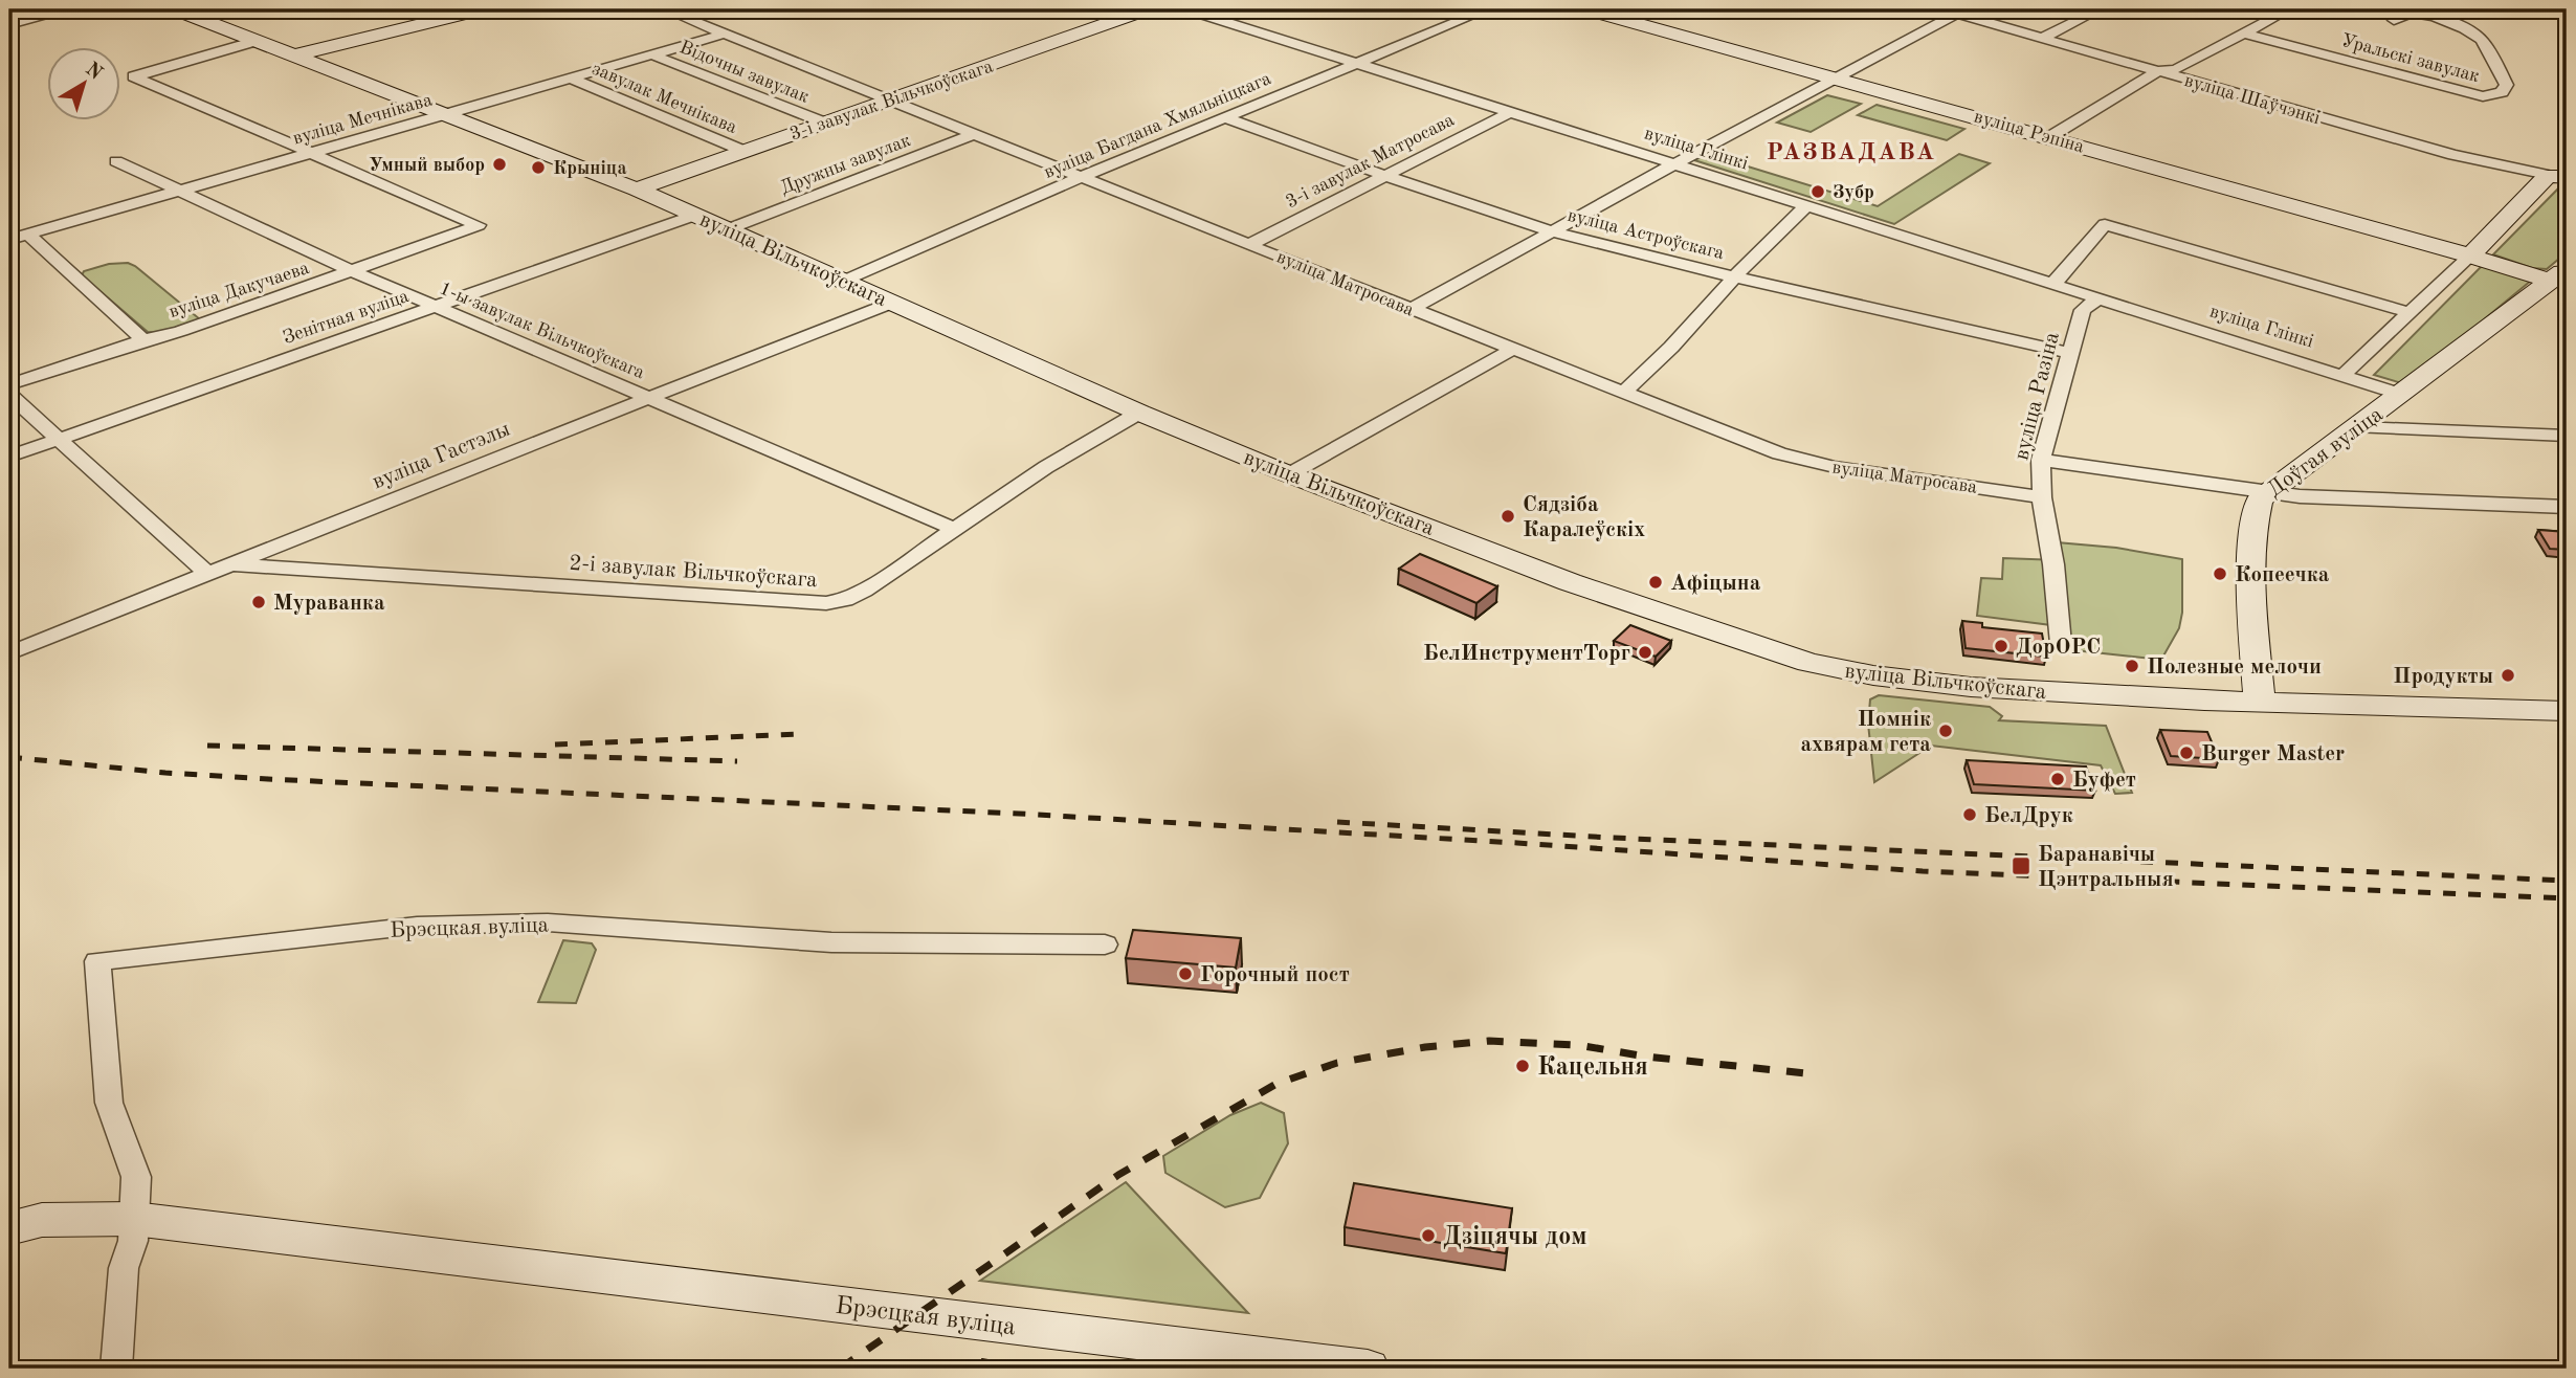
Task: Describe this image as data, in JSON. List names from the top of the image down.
{
  "streets": {
    "main road": [
      "3-і завулак Вільчкоўскага",
      "вуліца Рэпіна",
      "вуліца Вільчкоўскага",
      "Доўгая вуліца",
      "Брэсцкая вуліца"
    ],
    "street": [
      "Уральскі завулак",
      "Відочны завулак",
      "завулак Мечнікава",
      "вуліца Шаўчэнкі",
      "вуліца Мечнікава",
      "вуліца Багдана Хмяльніцкага",
      "вуліца Глінкі",
      "3-і завулак Матросава",
      "Дружны завулак",
      "вуліца Астроўскага",
      "вуліца Матросава",
      "вуліца Дакучаева",
      "Зенітная вуліца",
      "1-ы завулак Вільчкоўскага",
      "вуліца Разіна",
      "вуліца Гастэлы",
      "2-і завулак Вільчкоўскага"
    ]
  },
  "crossings": [
    ["Відочны завулак", "3-і завулак Вільчкоўскага"],
    ["Відочны завулак", "вуліца Мечнікава"],
    ["завулак Мечнікава", "3-і завулак Вільчкоўскага"],
    ["завулак Мечнікава", "вуліца Мечнікава"],
    ["3-і завулак Вільчкоўскага", "вуліца Вільчкоўскага"],
    ["3-і завулак Вільчкоўскага", "вуліца Матросава"],
    ["вуліца Мечнікава", "вуліца Вільчкоўскага"],
    ["вуліца Мечнікава", "вуліца Матросава"],
    ["вуліца Мечнікава", "вуліца Дакучаева"],
    ["вуліца Мечнікава", "1-ы завулак Вільчкоўскага"],
    ["вуліца Багдана Хмяльніцкага", "вуліца Глінкі"],
    ["вуліца Багдана Хмяльніцкага", "вуліца Астроўскага"],
    ["вуліца Багдана Хмяльніцкага", "вуліца Вільчкоўскага"],
    ["вуліца Багдана Хмяльніцкага", "вуліца Матросава"],
    ["вуліца Рэпіна", "Доўгая вуліца"],
    ["вуліца Глінкі", "3-і завулак Матросава"],
    ["вуліца Глінкі", "вуліца Разіна"],
    ["вуліца Глінкі", "Доўгая вуліца"],
    ["3-і завулак Матросава", "вуліца Астроўскага"],
    ["3-і завулак Матросава", "вуліца Матросава"],
    ["Дружны завулак", "вуліца Вільчкоўскага"],
    ["Дружны завулак", "вуліца Матросава"],
    ["вуліца Астроўскага", "вуліца Разіна"],
    ["вуліца Вільчкоўскага", "Зенітная вуліца"],
    ["вуліца Вільчкоўскага", "Доўгая вуліца"],
    ["вуліца Вільчкоўскага", "вуліца Гастэлы"],
    ["вуліца Вільчкоўскага", "2-і завулак Вільчкоўскага"],
    ["вуліца Матросава", "вуліца Разіна"],
    ["вуліца Дакучаева", "1-ы завулак Вільчкоўскага"],
    ["Зенітная вуліца", "1-ы завулак Вільчкоўскага"],
    ["1-ы завулак Вільчкоўскага", "вуліца Гастэлы"],
    ["1-ы завулак Вільчкоўскага", "2-і завулак Вільчкоўскага"],
    ["вуліца Гастэлы", "2-і завулак Вільчкоўскага"]
  ],
  "districts": ["РАЗВАДАВА"],
  "places": {
    "other": [
      "Умный выбор",
      "Крыніца",
      "Зубр",
      "Сядзіба Каралеўскіх",
      "Копеечка",
      "Афіцына",
      "Мураванка",
      "ДорОРС",
      "БелИнструментТорг",
      "Полезные мелочи",
      "Продукты",
      "Помнік ахвярам гета",
      "Burger Master",
      "Буфет",
      "БелДрук",
      "Горочный пост",
      "Кацельня",
      "Дзіцячы дом"
    ],
    "transit": ["Баранавічы Цэнтральныя"]
  },
  "north": "top right"
}
